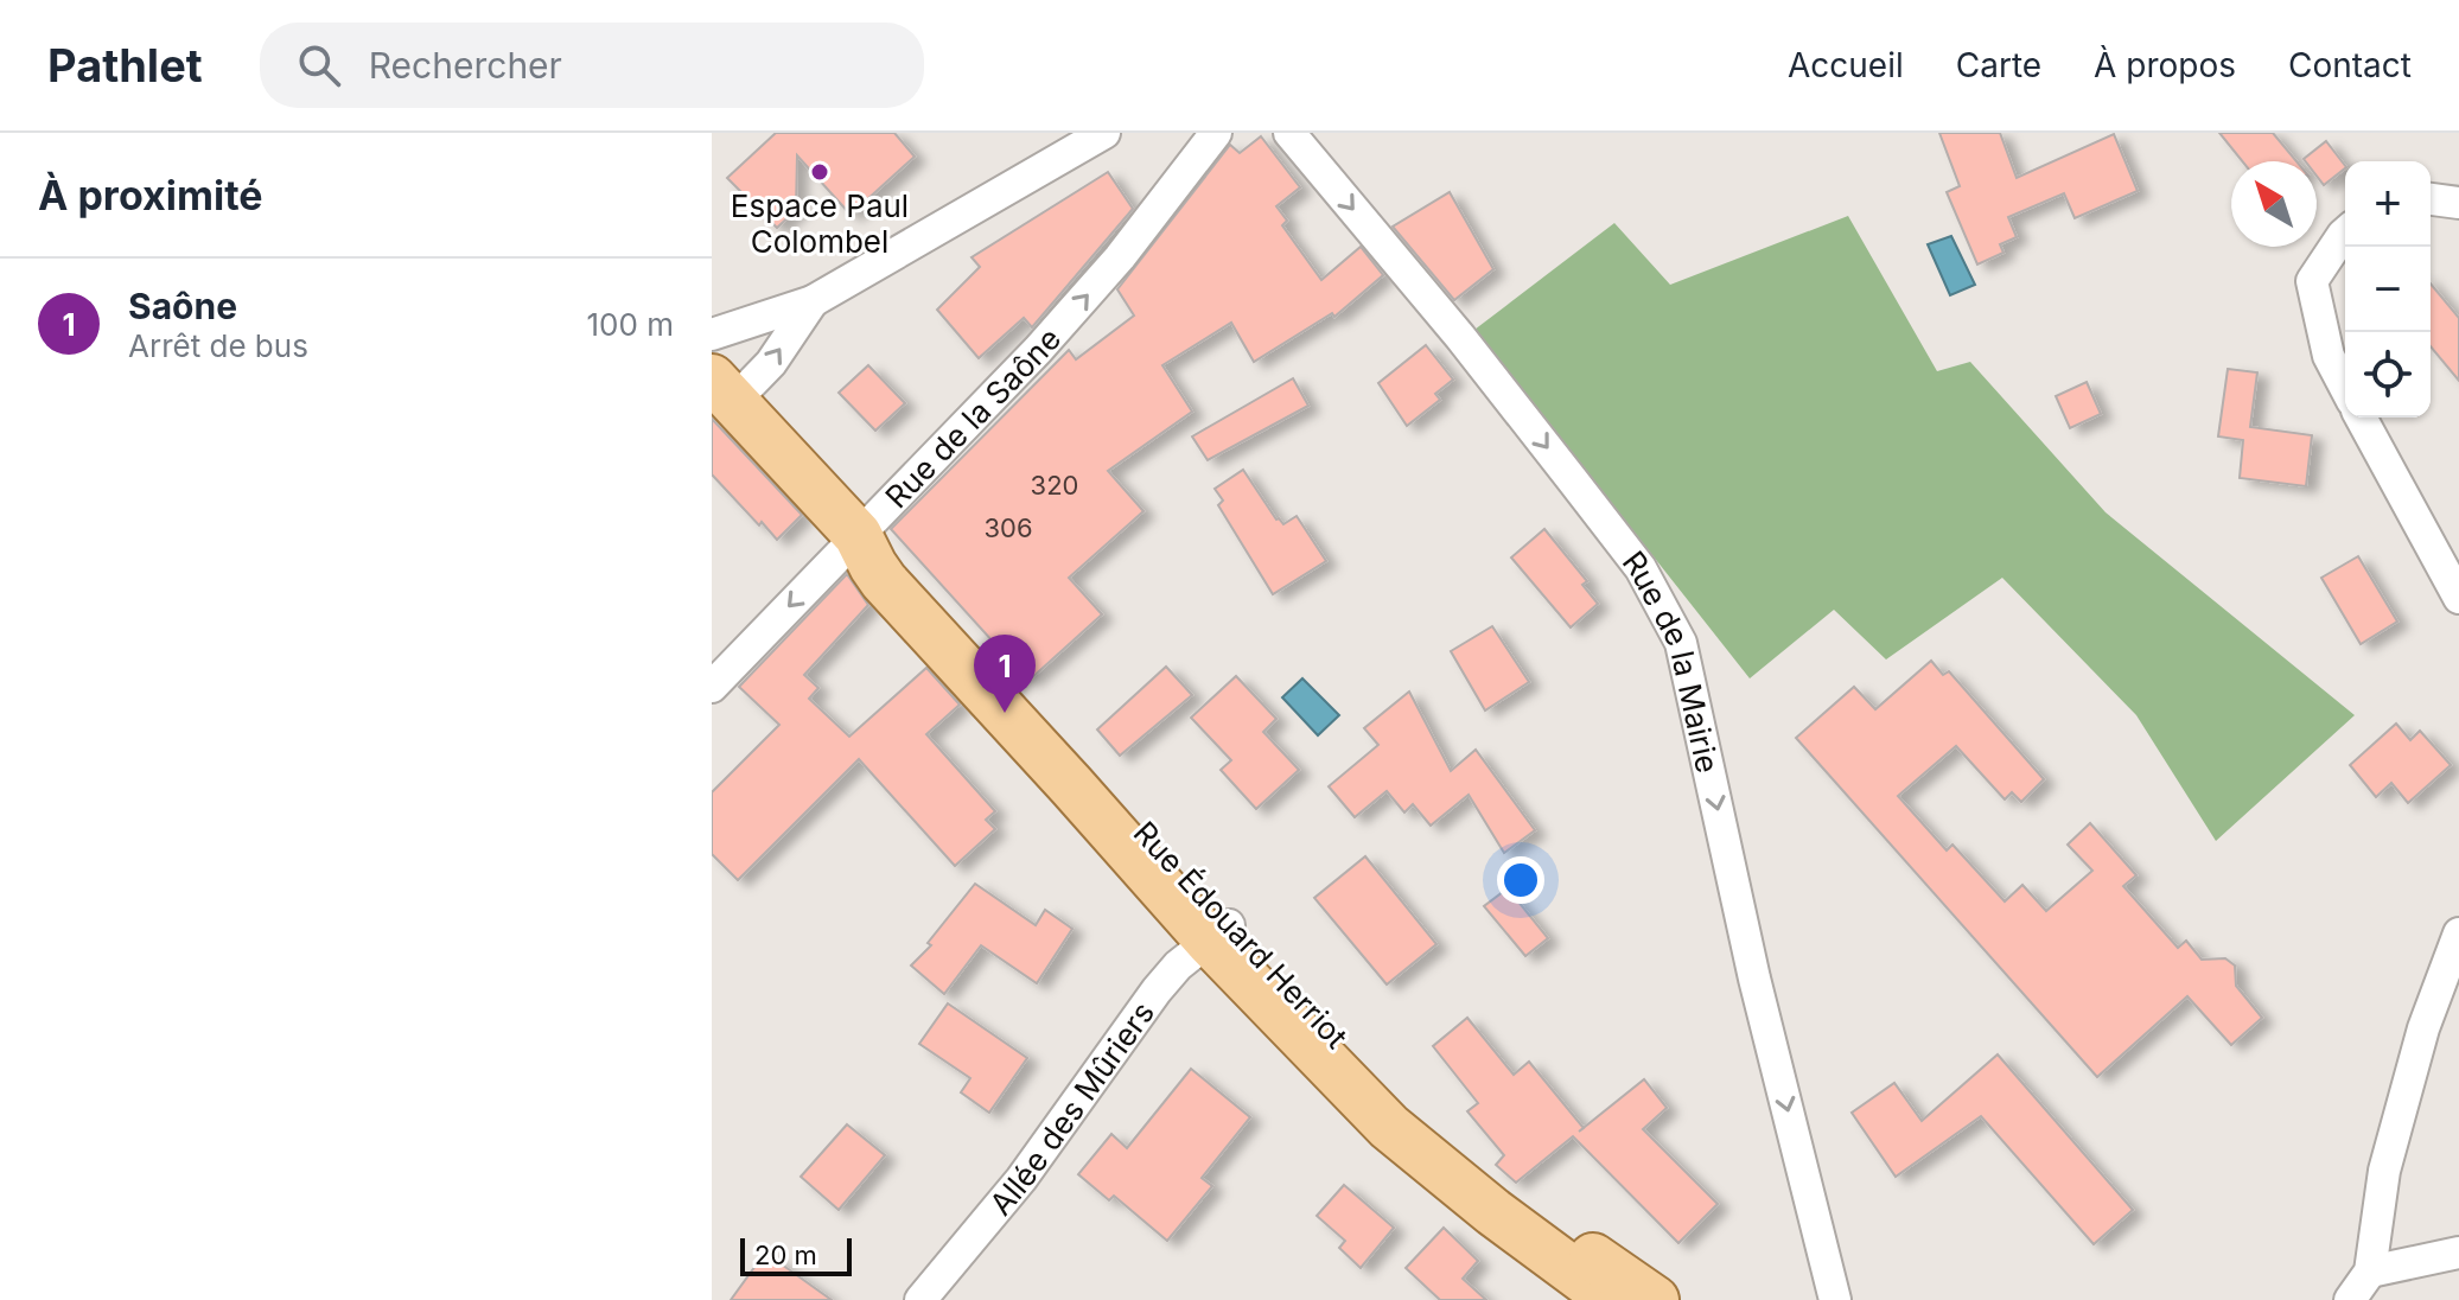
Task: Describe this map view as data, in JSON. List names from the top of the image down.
{
  "streets": {
    "main road": ["Rue Édouard Herriot"],
    "street": ["Rue de la Saône", "Rue de la Mairie", "Allée des Mûriers"]
  },
  "crossings": [
    ["Rue Édouard Herriot", "Allée des Mûriers"]
  ],
  "one_way": ["Rue de la Mairie"],
  "places": ["Espace Paul Colombel"],
  "house_numbers": ["320", "306"],
  "scale_bar": "20 m",
  "north": "top left",
  "page": {
    "header": "Pathlet",
    "search": "Rechercher",
    "nav": [
      "Accueil",
      "Carte",
      "À propos",
      "Contact"
    ],
    "heading": "À proximité",
    "map_buttons": ["+", "−"],
    "list": [
      {
        "mark": "1",
        "name": "Saône",
        "note": "Arrêt de bus",
        "value": "100 m"
      }
    ],
    "pins": "1",
    "scale": "20 m"
  }
}
